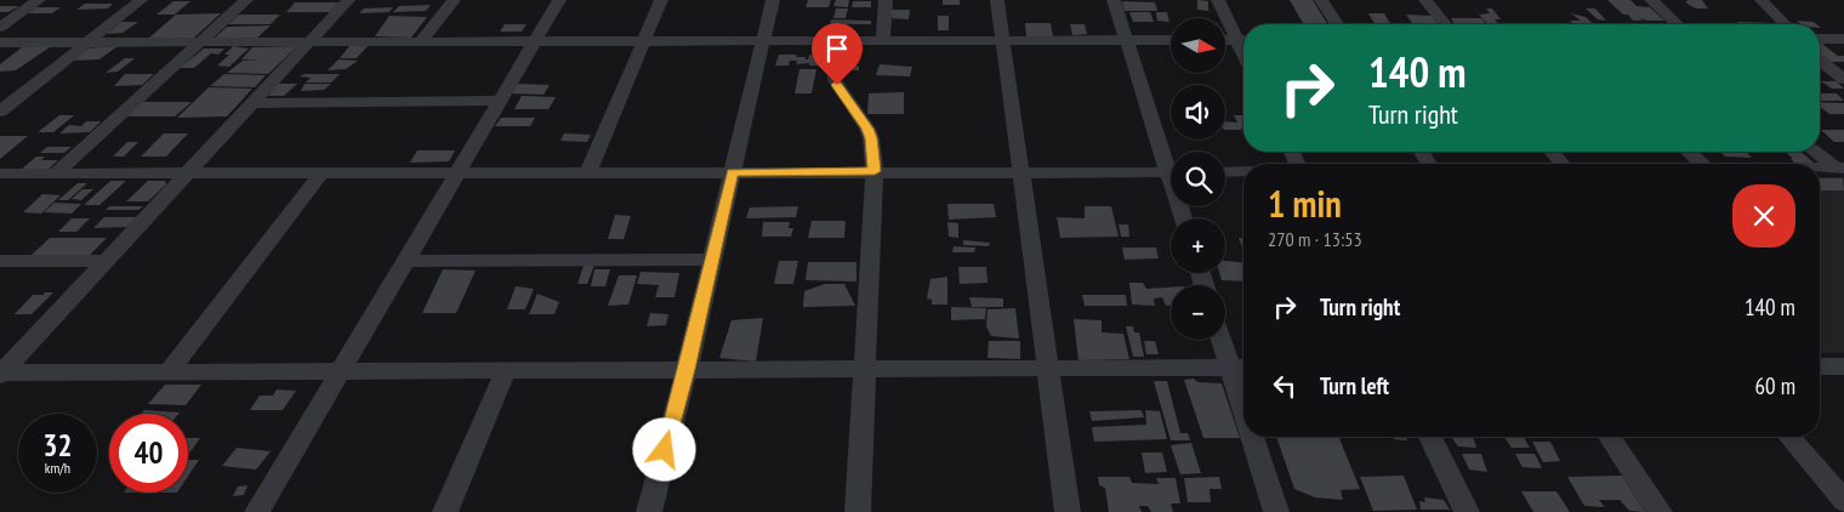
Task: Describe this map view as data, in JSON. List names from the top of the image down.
{
  "north": "right",
  "page": {
    "map_buttons": ["+", "−"],
    "turn": ["140 m", "Turn right"],
    "heading": ["1 min", "270 m · 13:53"],
    "list": [
      {
        "name": "Turn right",
        "value": "140 m"
      },
      {
        "name": "Turn left",
        "value": "60 m"
      }
    ],
    "speed": "32 km/h",
    "limit": "40"
  }
}
